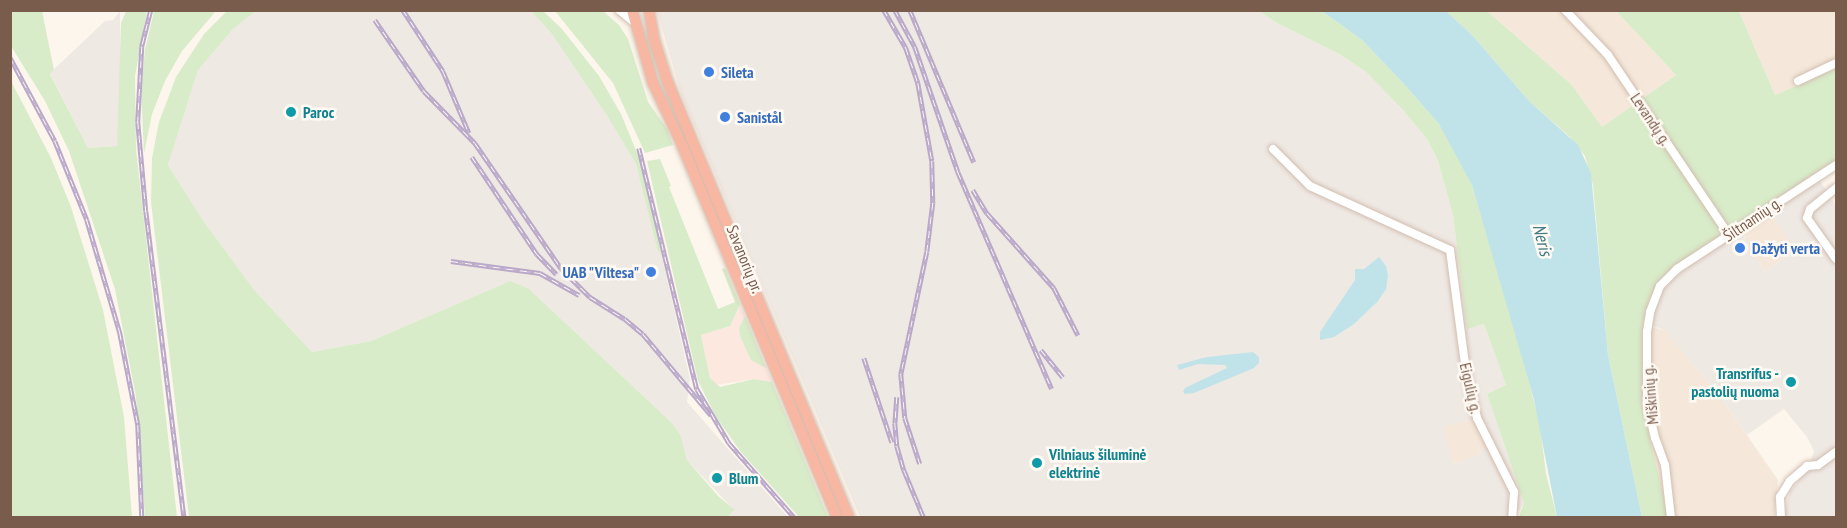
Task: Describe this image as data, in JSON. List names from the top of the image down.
{
  "streets": {
    "highway": ["Savanorių pr."],
    "street": [
      "Levandų g.",
      "Šiltnamių g.",
      "Eigulių g.",
      "Miškinių g."
    ]
  },
  "crossings": [
    ["Levandų g.", "Šiltnamių g."],
    ["Šiltnamių g.", "Miškinių g."]
  ],
  "water": ["Neris"],
  "places": [
    "Sileta",
    "Paroc",
    "Sanistål",
    "Dažyti verta",
    "UAB \"Viltesa\"",
    "Transrifus - pastolių nuoma",
    "Vilniaus šiluminė elektrinė",
    "Blum"
  ]
}
